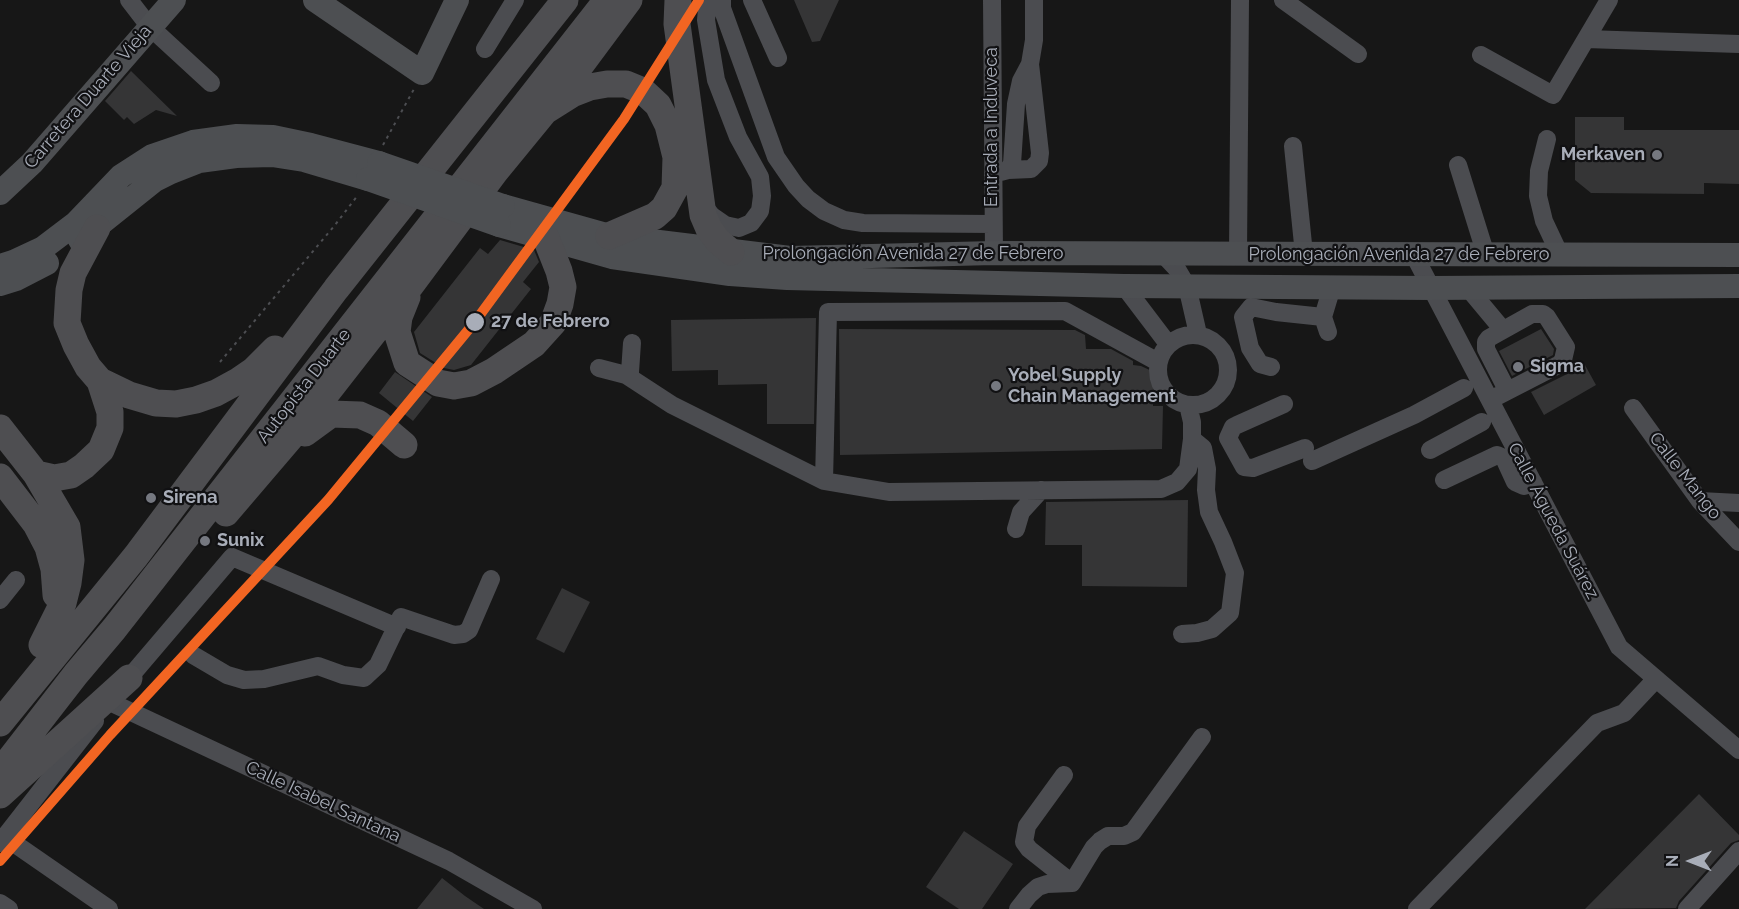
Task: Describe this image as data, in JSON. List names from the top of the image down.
{
  "streets": {
    "highway": ["Autopista Duarte"],
    "main road": ["Carretera Duarte Vieja", "Prolongación Avenida 27 de Febrero"],
    "street": [
      "Entrada a Induveca",
      "Calle Mango",
      "Calle Águeda Suárez",
      "Calle Isabel Santana"
    ]
  },
  "crossings": [
    ["Entrada a Induveca", "Prolongación Avenida 27 de Febrero"],
    ["Prolongación Avenida 27 de Febrero", "Calle Águeda Suárez"]
  ],
  "places": [
    "Merkaven",
    "27 de Febrero",
    "Sigma",
    "Yobel Supply Chain Management",
    "Sirena",
    "Sunix"
  ],
  "north": "left"
}
